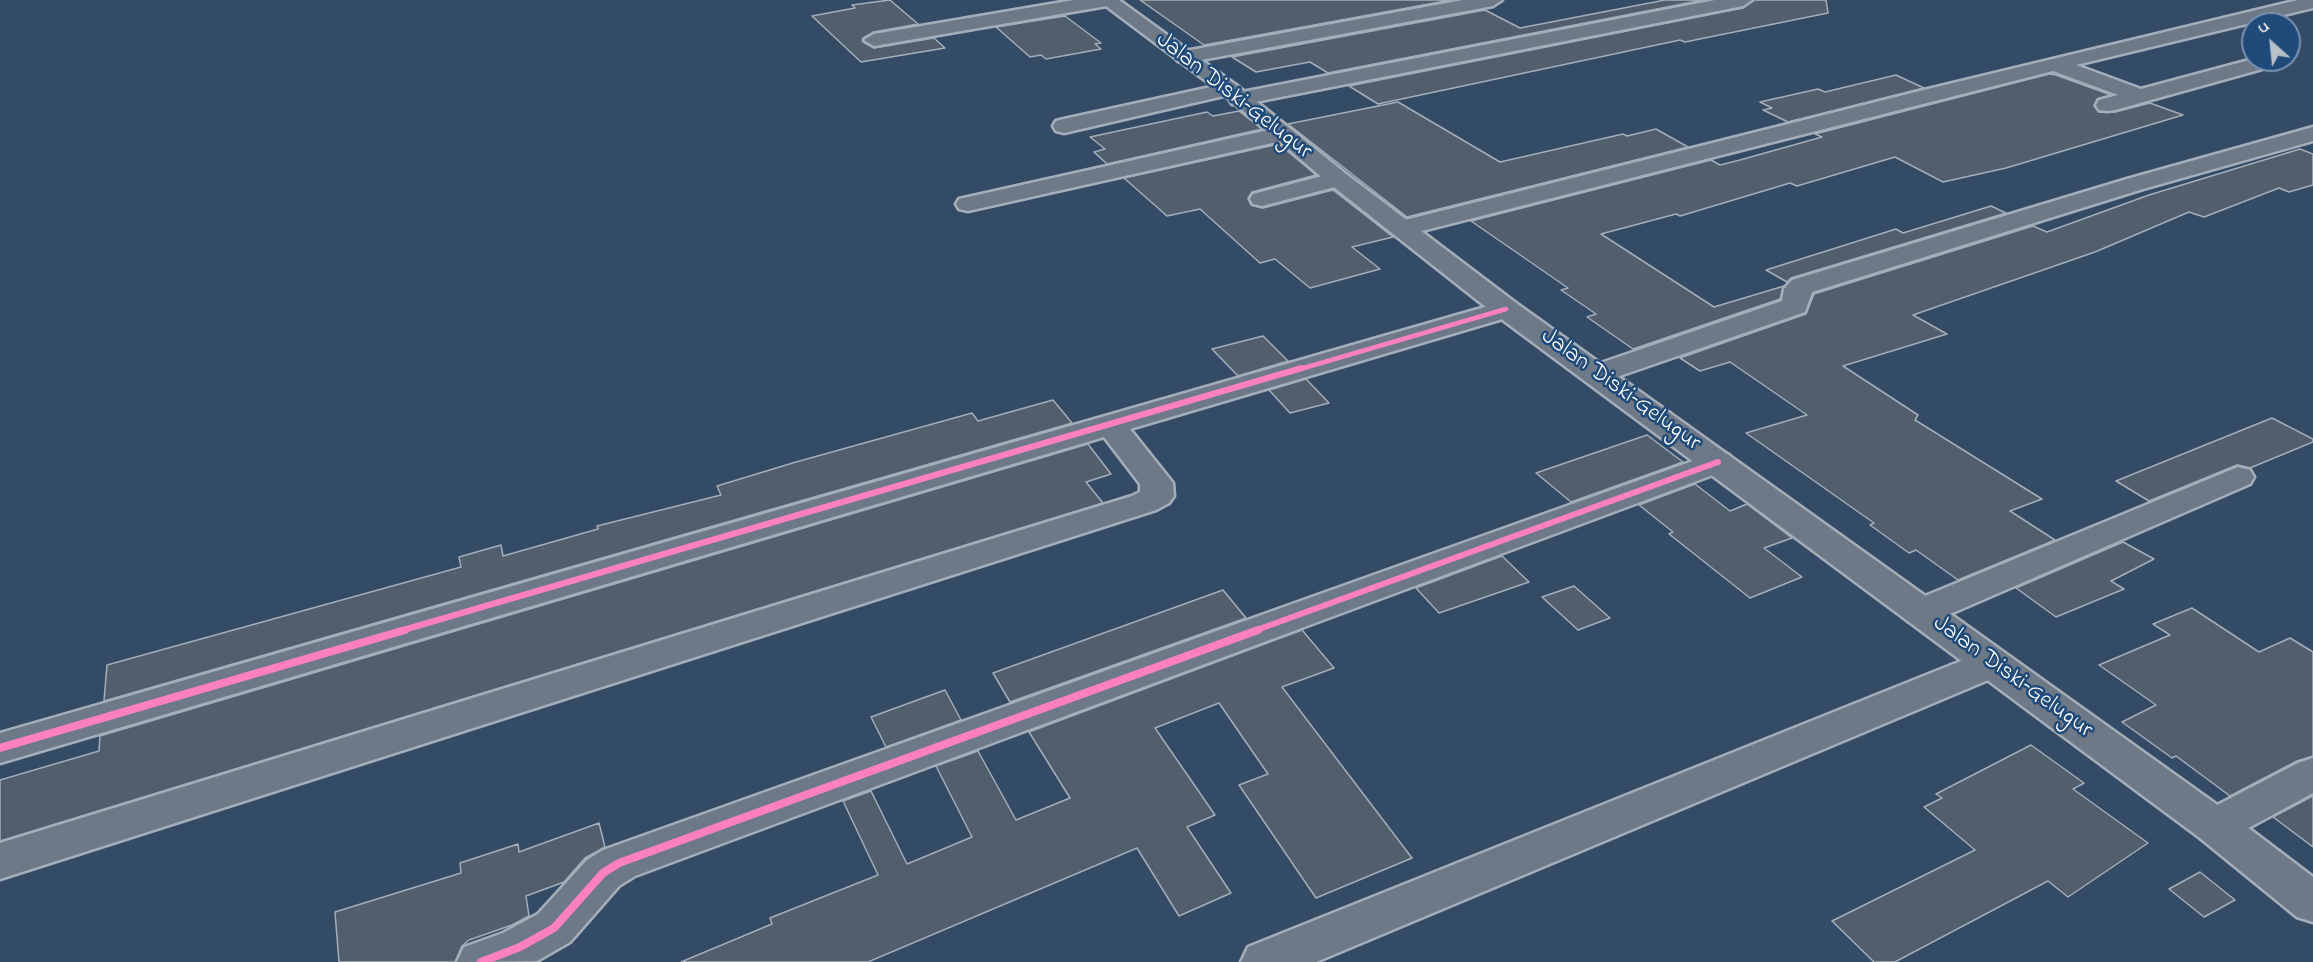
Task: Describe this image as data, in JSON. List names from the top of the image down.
{
  "streets": {
    "street": ["Jalan Diski–Gelugur"]
  },
  "north": "top left"
}
